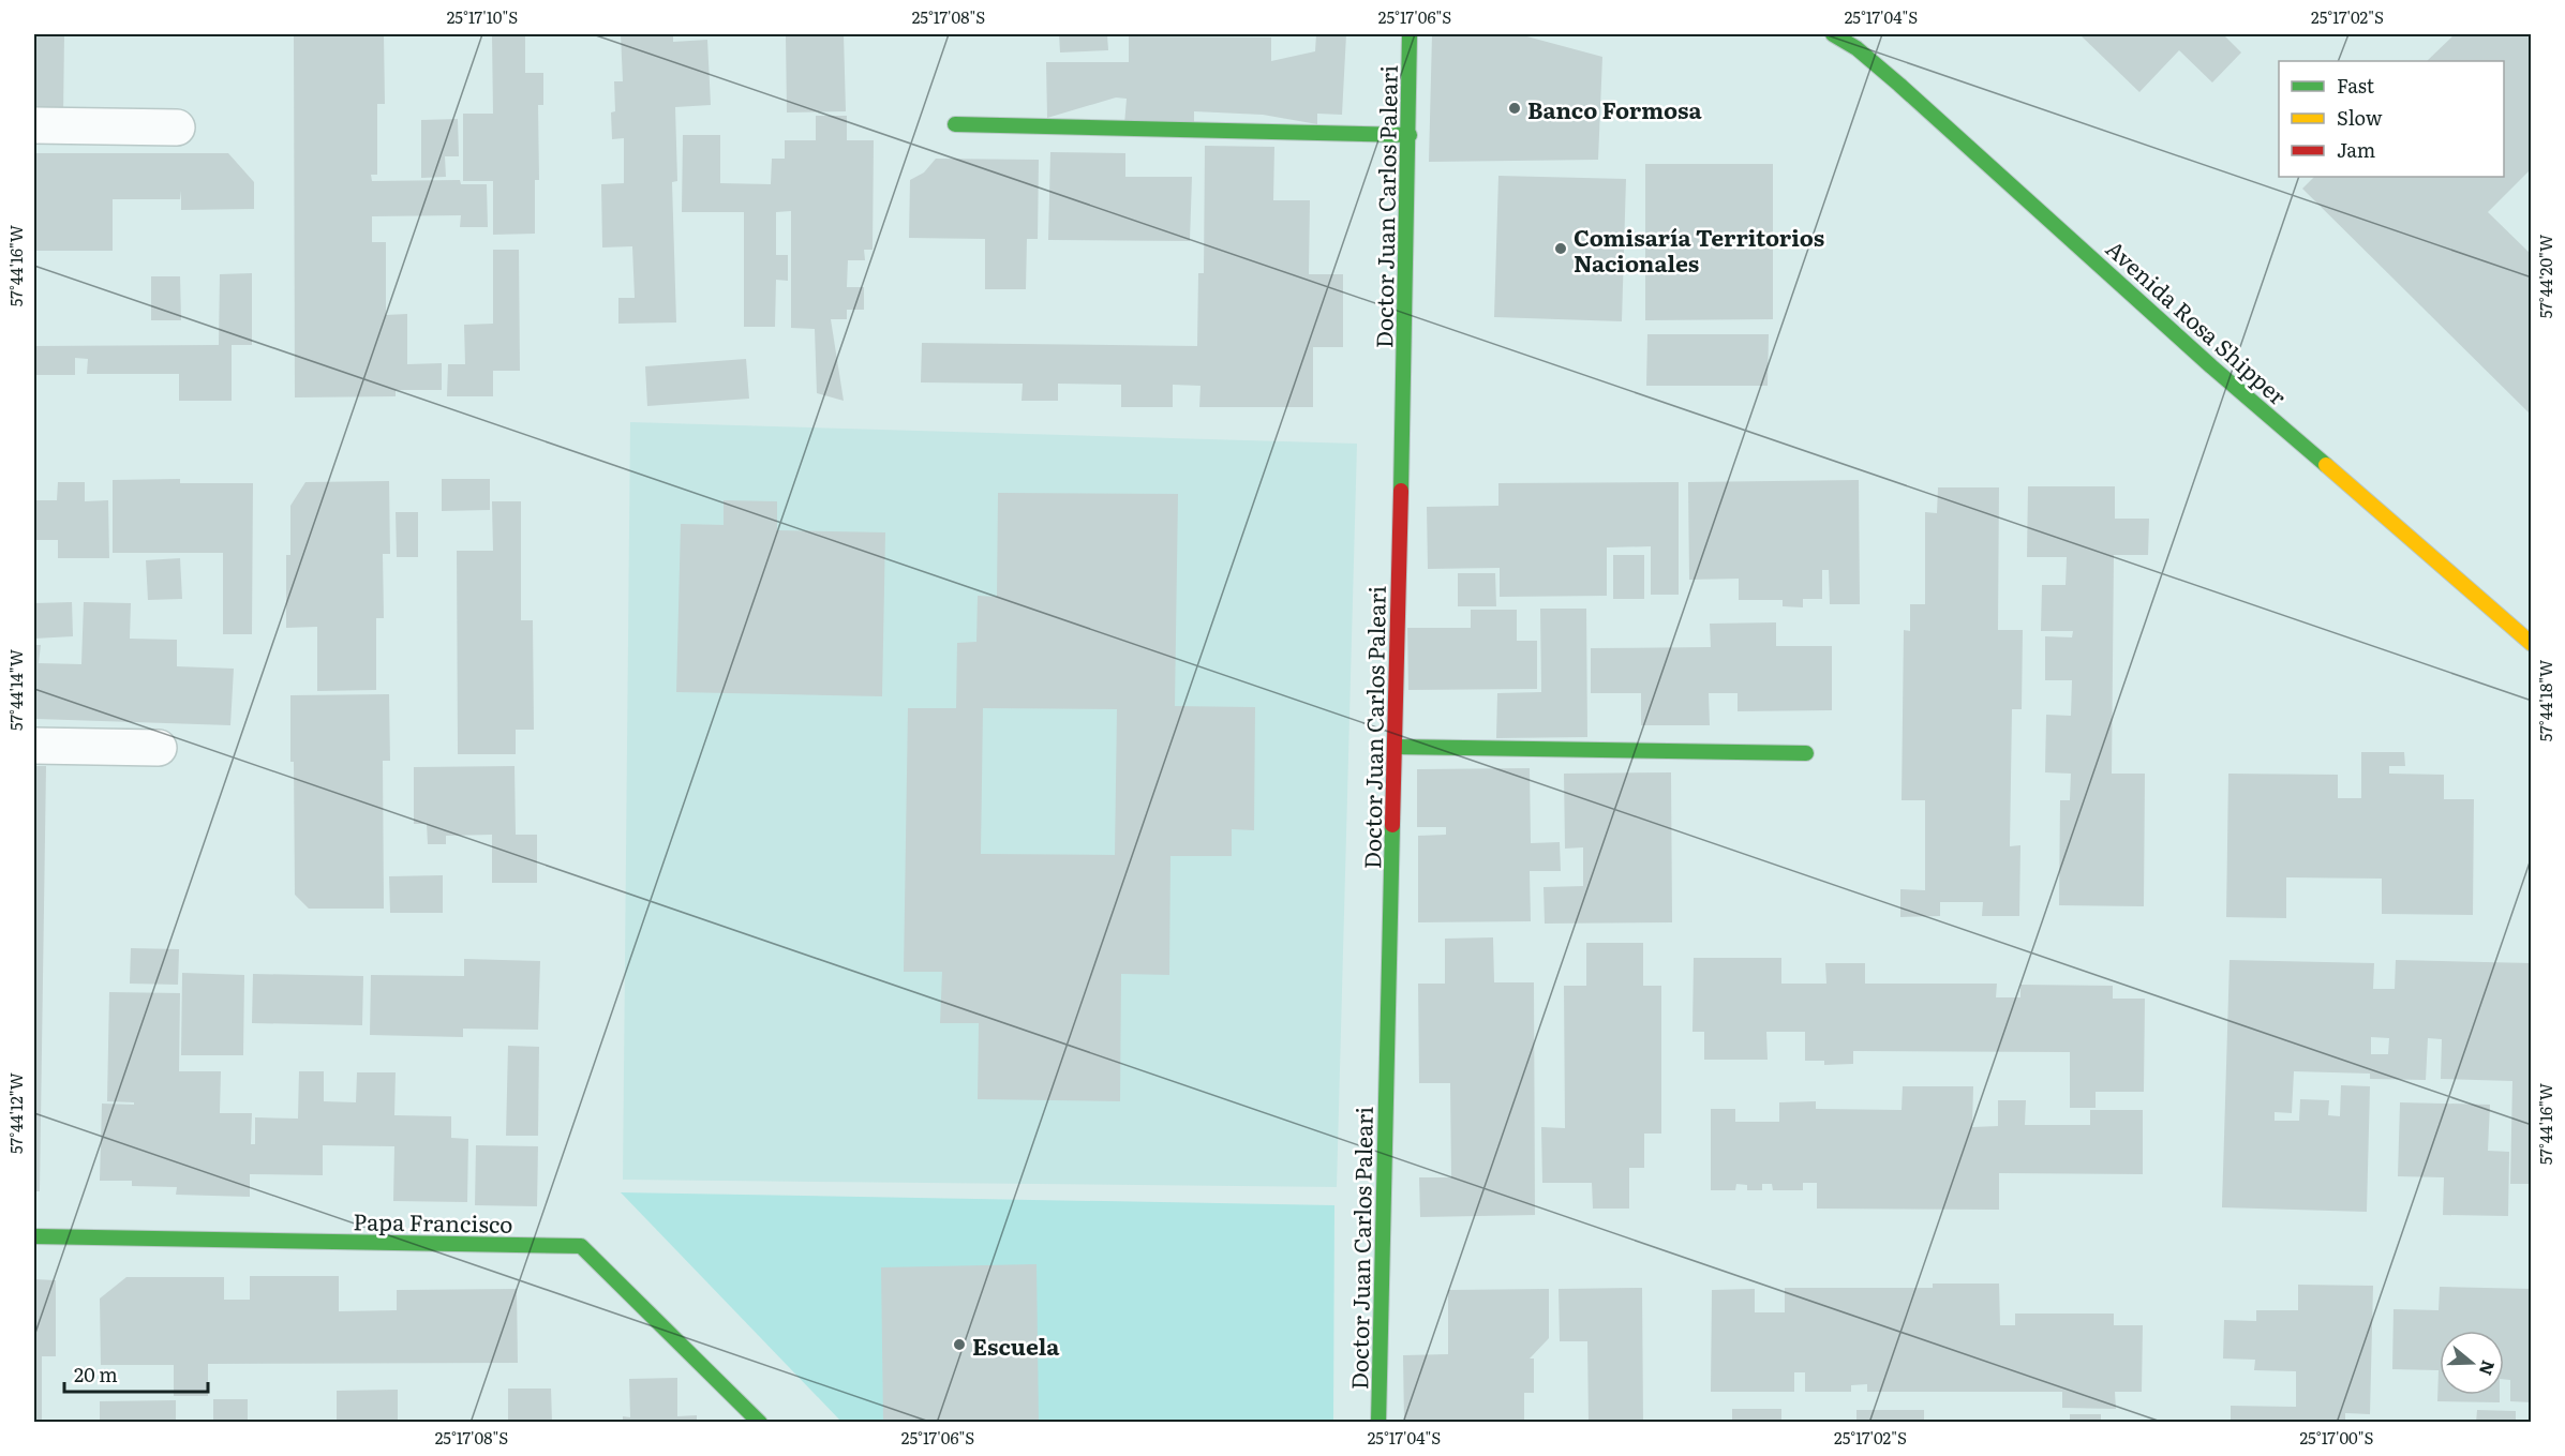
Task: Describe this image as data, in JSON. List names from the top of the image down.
{
  "streets": {
    "street": ["Doctor Juan Carlos Paleari", "Avenida Rosa Shipper", "Papa Francisco"]
  },
  "places": ["Banco Formosa", "Comisaría Territorios Nacionales", "Escuela"],
  "legend": ["Fast", "Slow", "Jam"],
  "scale_bar": "20 m",
  "north": "right",
  "coordinates": [
    "25°17'10\"S",
    "25°17'08\"S",
    "25°17'06\"S",
    "25°17'04\"S",
    "25°17'02\"S",
    "57°44'16\"W",
    "57°44'20\"W",
    "57°44'14\"W",
    "57°44'18\"W",
    "57°44'12\"W",
    "25°17'00\"S"
  ]
}
